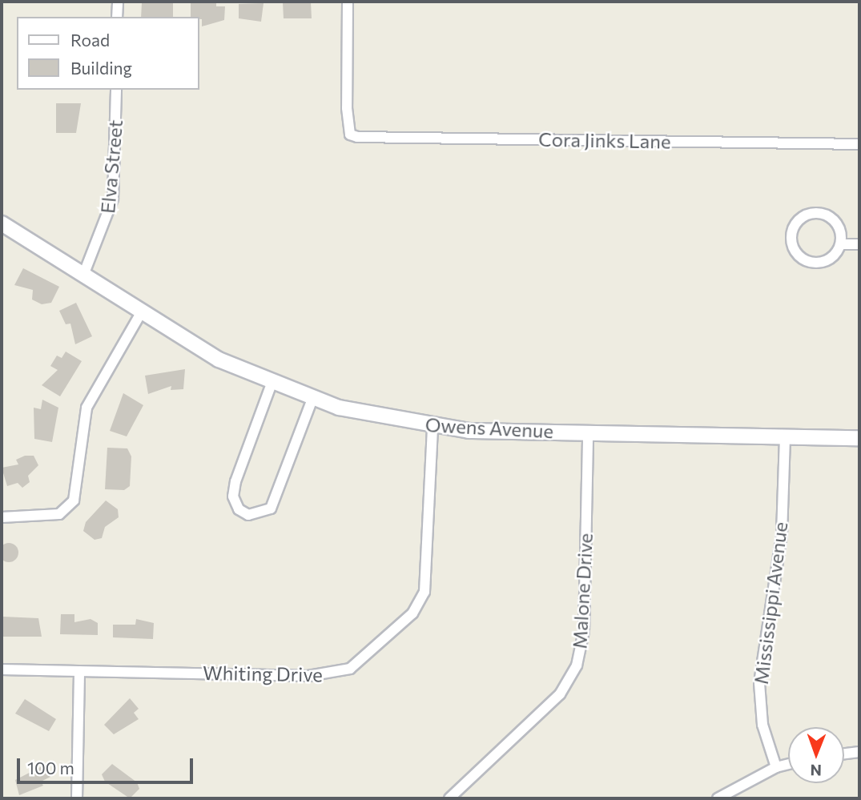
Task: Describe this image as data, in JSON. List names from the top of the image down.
{
  "streets": {
    "street": [
      "Cora Jinks Lane",
      "Elva Street",
      "Owens Avenue",
      "Malone Drive",
      "Mississippi Avenue",
      "Whiting Drive"
    ]
  },
  "crossings": [
    ["Elva Street", "Owens Avenue"],
    ["Owens Avenue", "Malone Drive"],
    ["Owens Avenue", "Mississippi Avenue"],
    ["Owens Avenue", "Whiting Drive"]
  ],
  "legend": ["Road", "Building"],
  "scale_bar": "100 m",
  "north": "bottom"
}
